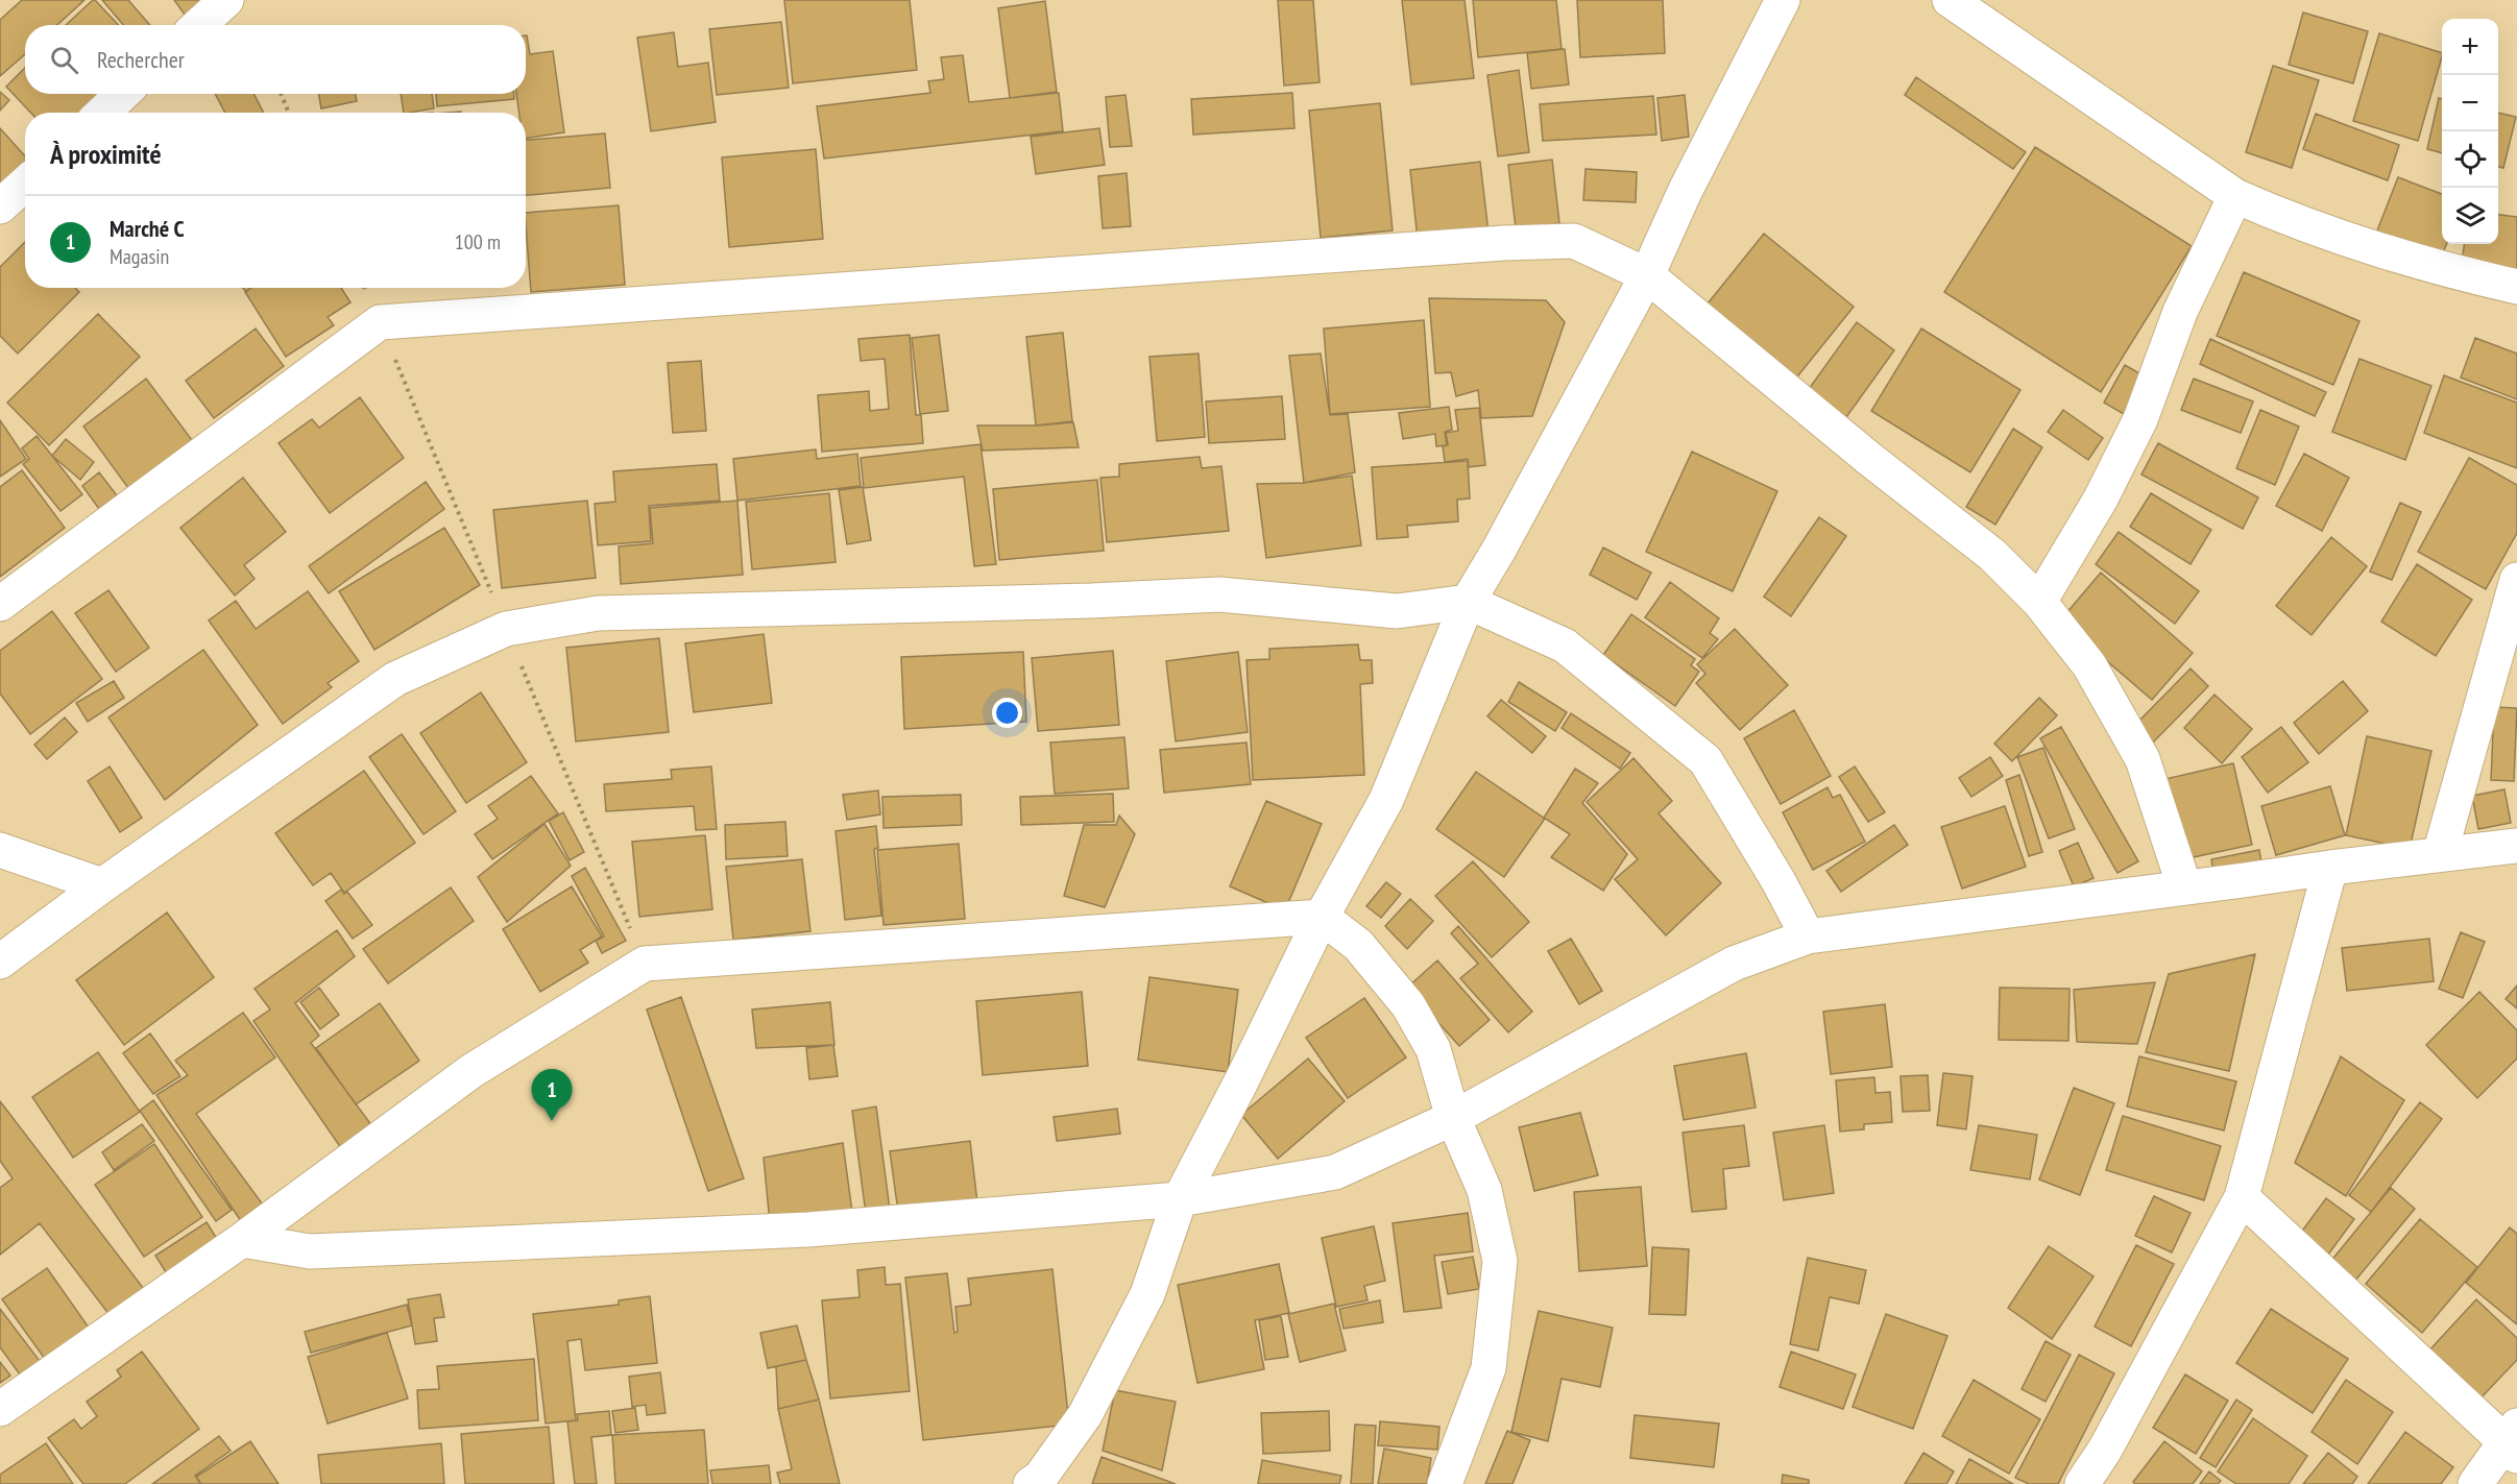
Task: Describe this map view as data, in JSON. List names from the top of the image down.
{
  "page": {
    "map_buttons": ["+", "−"],
    "search": "Rechercher",
    "heading": "À proximité",
    "list": [
      {
        "mark": "1",
        "name": "Marché C",
        "note": "Magasin",
        "value": "100 m"
      }
    ],
    "pins": "1"
  }
}
